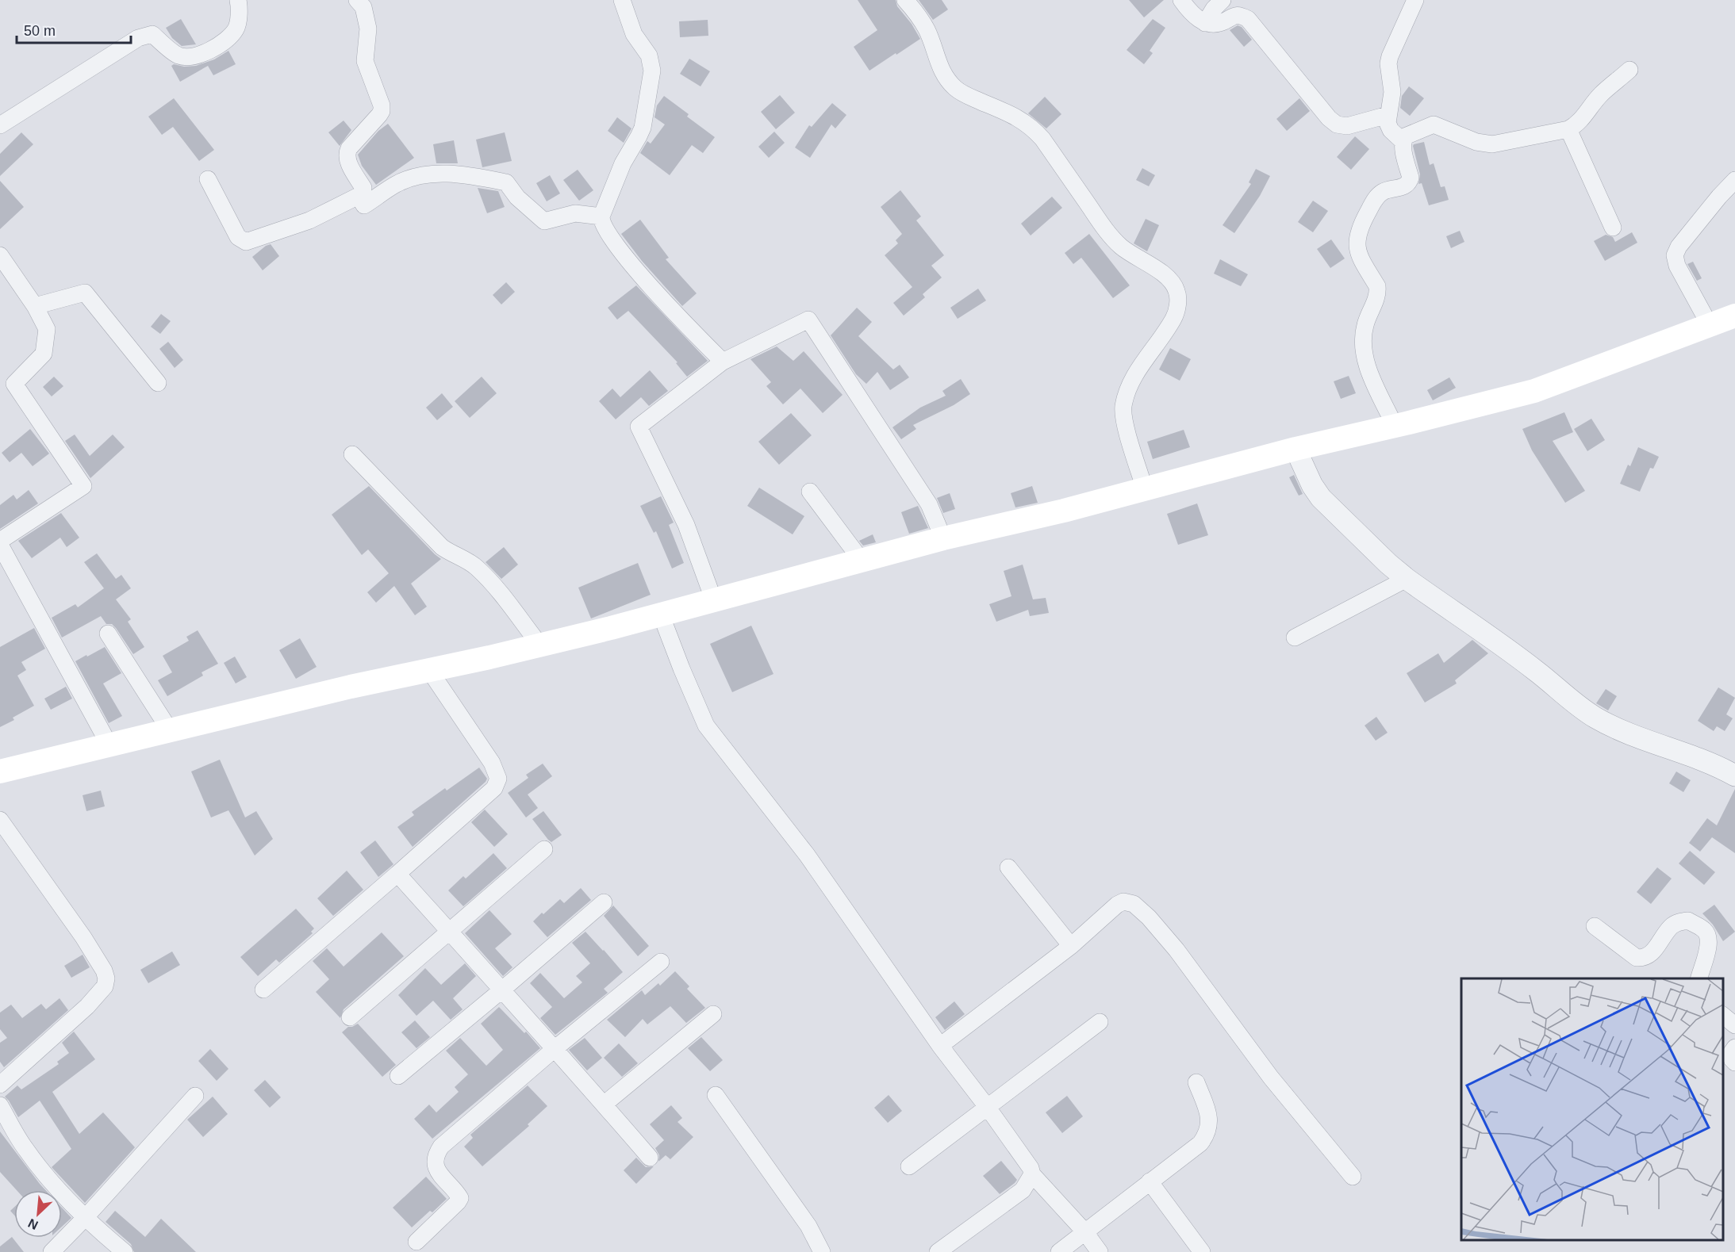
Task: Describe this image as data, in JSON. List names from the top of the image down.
{
  "scale_bar": "50 m",
  "north": "bottom left"
}
